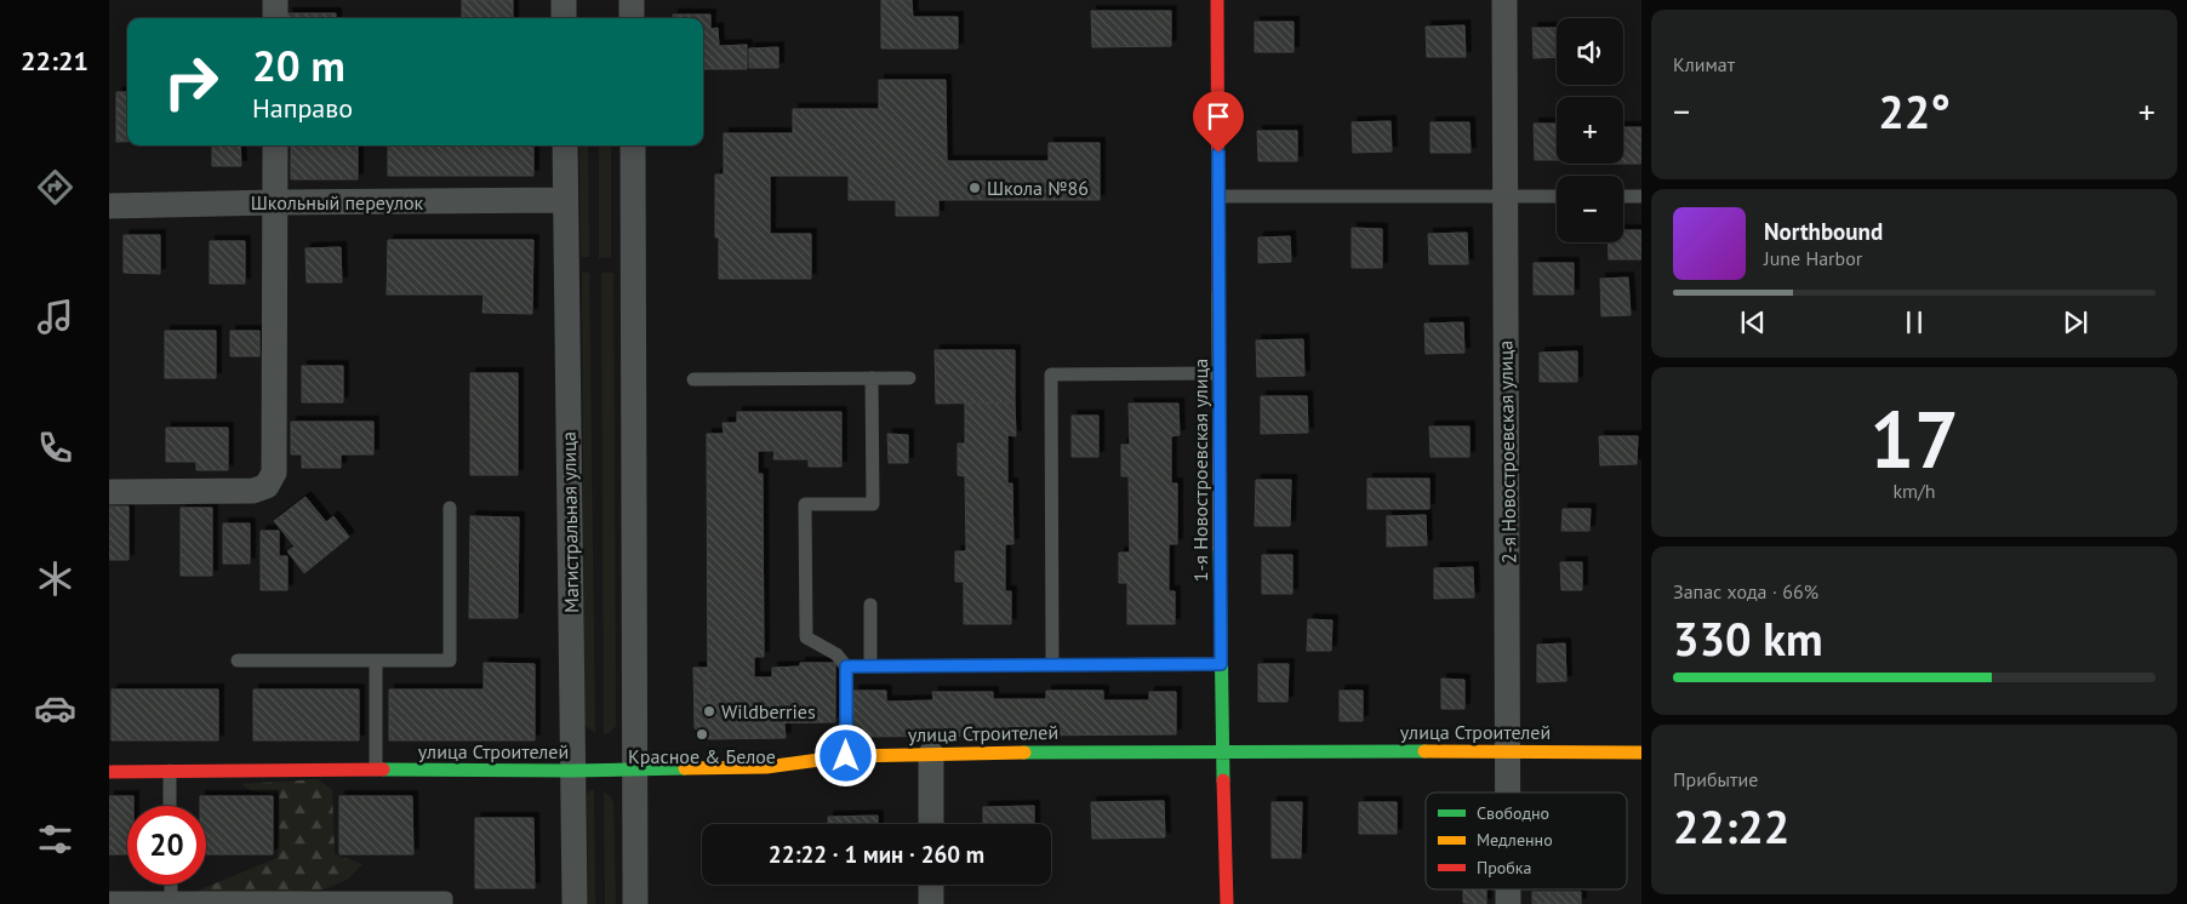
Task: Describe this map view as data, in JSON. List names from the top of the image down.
{
  "streets": {
    "street": [
      "Школьный переулок",
      "2-я Новостроевская улица",
      "1-я Новостроевская улица",
      "Магистральная улица",
      "улица Строителей"
    ]
  },
  "crossings": [
    ["Школьный переулок", "Магистральная улица"],
    ["2-я Новостроевская улица", "улица Строителей"],
    ["1-я Новостроевская улица", "улица Строителей"],
    ["Магистральная улица", "улица Строителей"]
  ],
  "places": ["Школа №86", "Wildberries", "Красное & Белое"],
  "legend": ["Свободно", "Медленно", "Пробка"],
  "page": {
    "tabs": "22:21",
    "tile": [
      "Климат",
      ["17", "km/h"],
      ["Запас хода · 66%", "330 km"],
      ["Прибытие", "22:22"]
    ],
    "map_buttons": ["+", "−"],
    "turn": ["20 m", "Направо"],
    "heat": ["−", "22°", "+"],
    "song": ["Northbound", "June Harbor"],
    "limit": "20",
    "trip": "22:22 · 1 мин · 260 m"
  }
}
